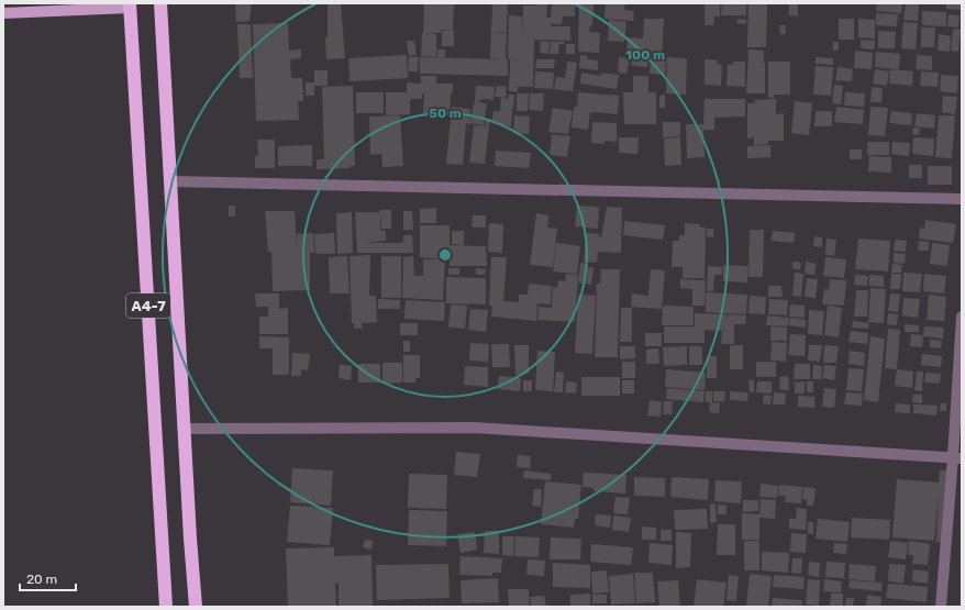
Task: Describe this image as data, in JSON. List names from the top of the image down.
{
  "streets": {
    "highway": ["A4-7"]
  },
  "scale_bar": "20 m",
  "rings": ["100 m", "50 m"]
}
